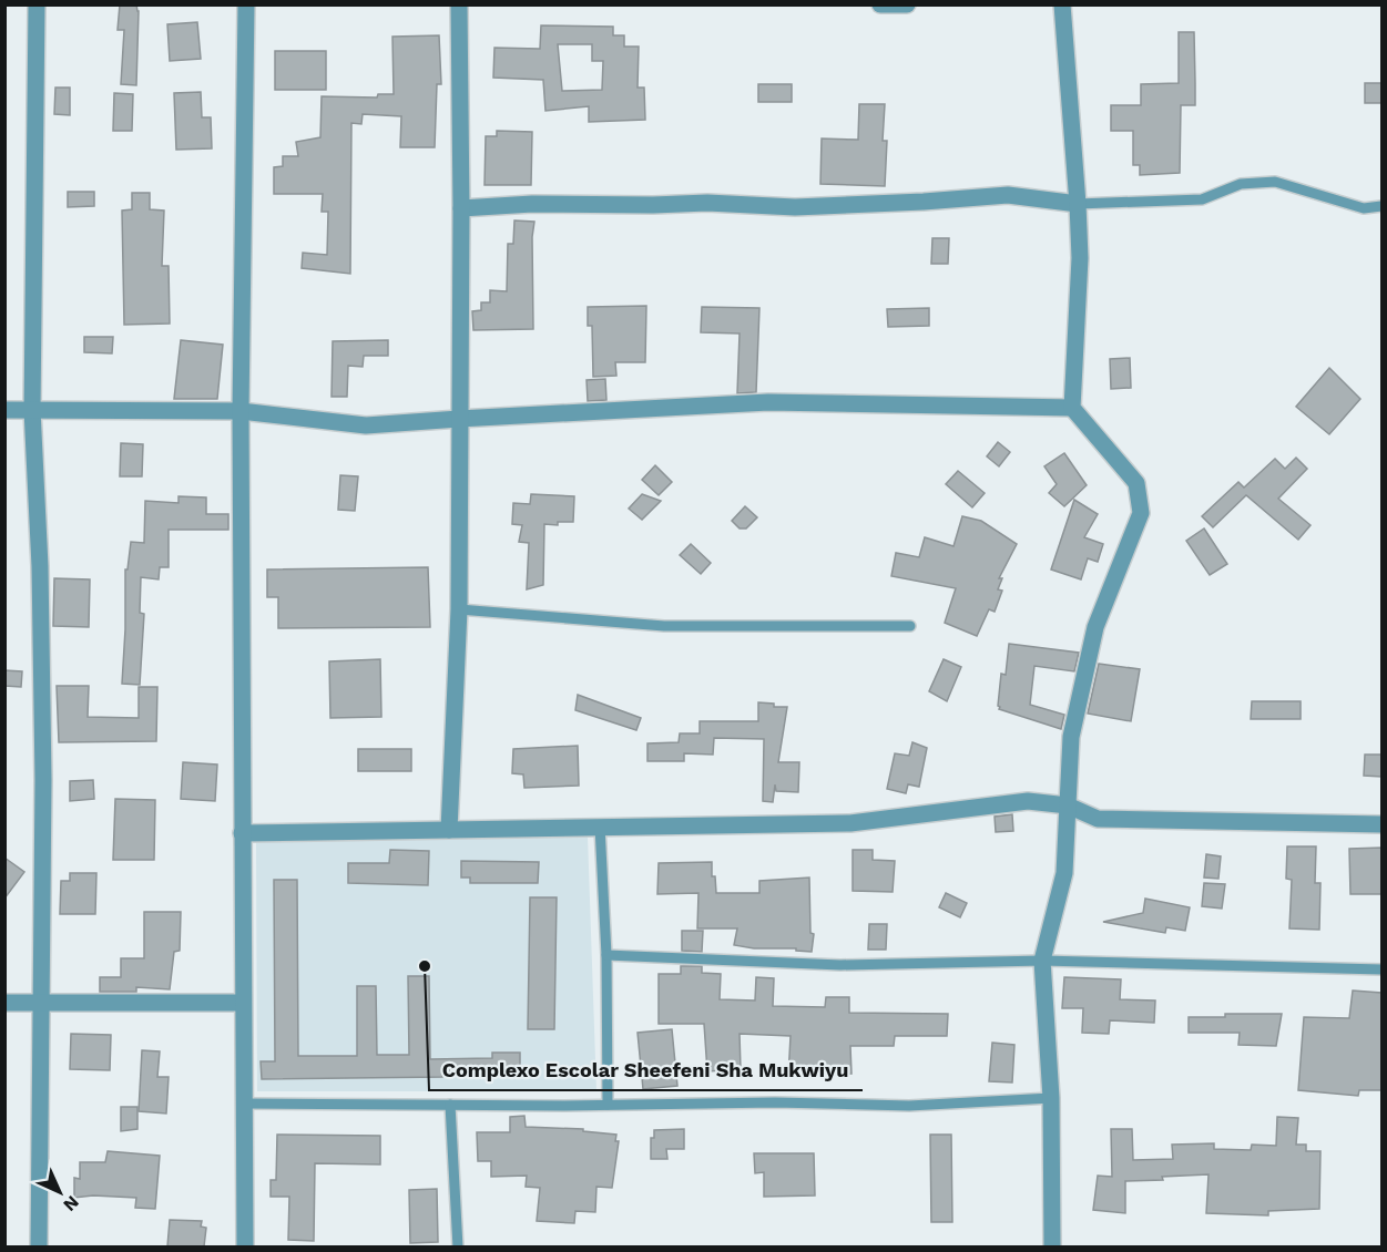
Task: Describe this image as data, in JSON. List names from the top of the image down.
{
  "places": ["Complexo Escolar Sheefeni Sha Mukwiyu"],
  "north": "bottom right"
}
